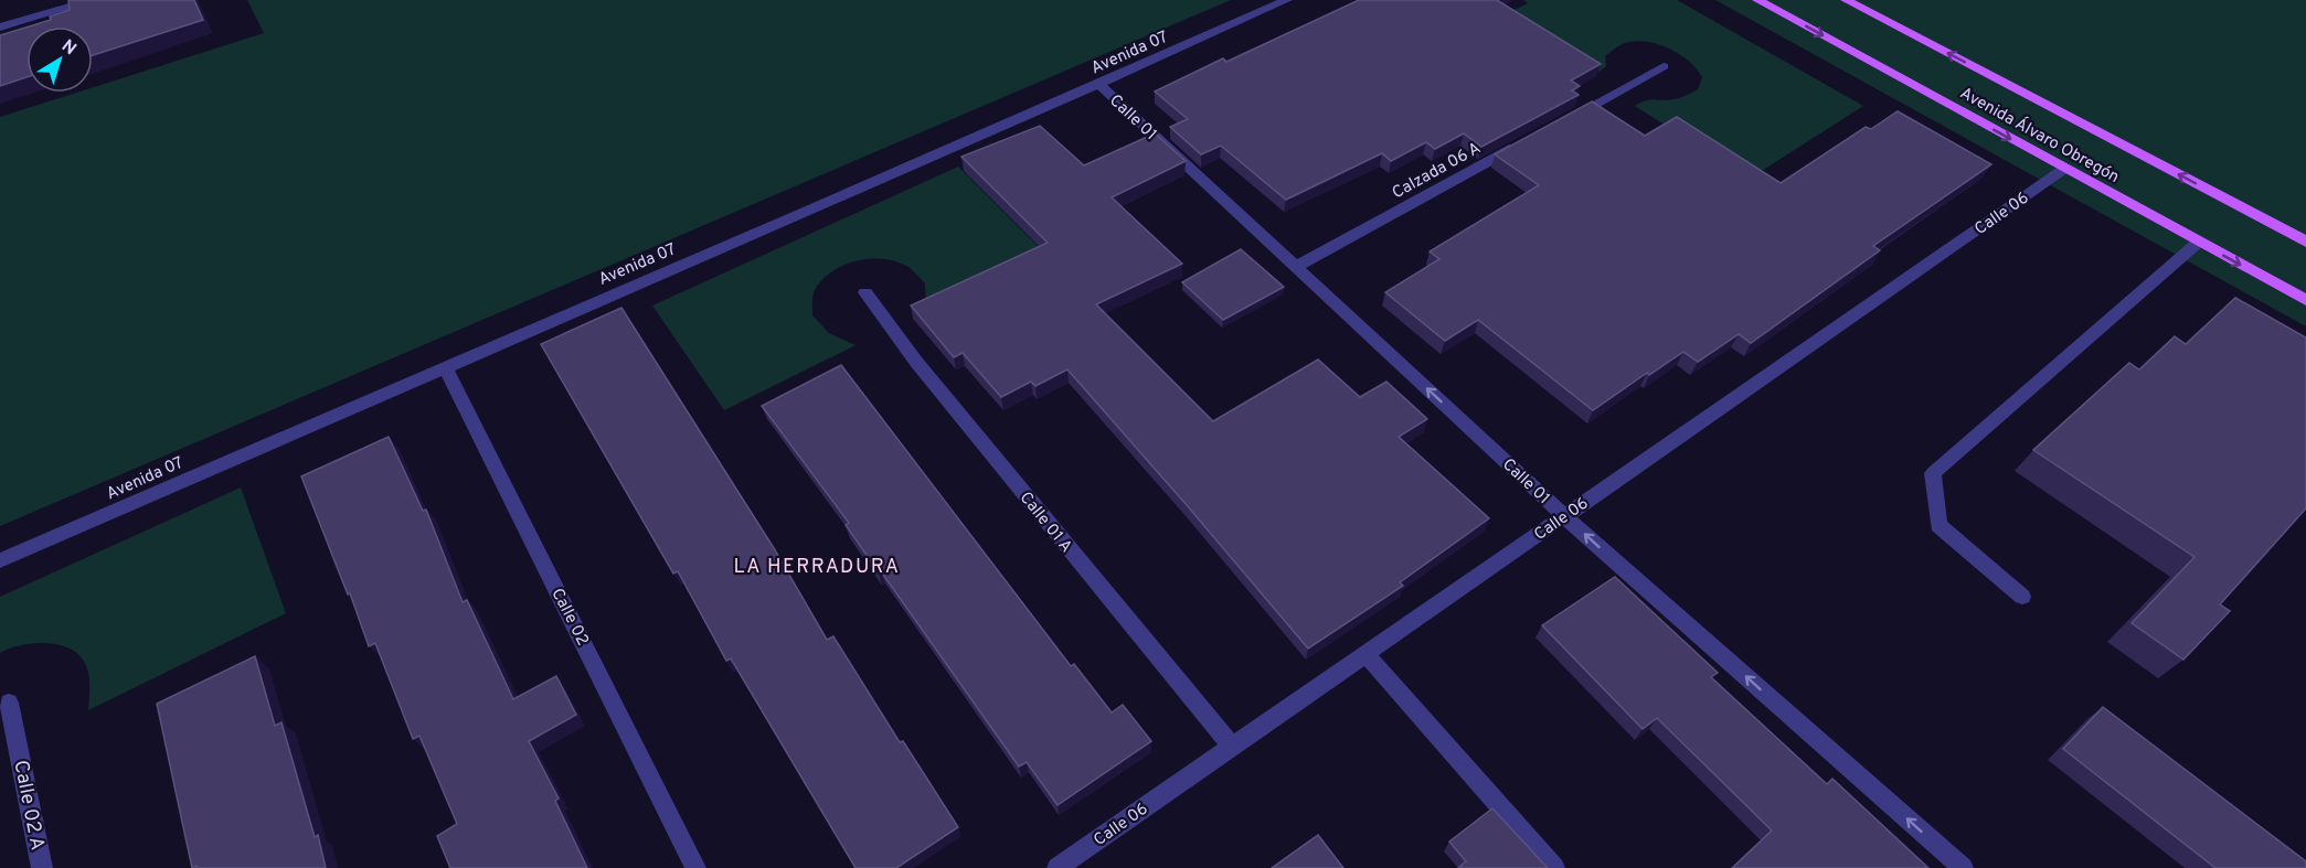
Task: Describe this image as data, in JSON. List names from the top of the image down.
{
  "streets": {
    "main road": ["Avenida Álvaro Obregón"],
    "street": [
      "Avenida 07",
      "Calle 01",
      "Calzada 06 A",
      "Calle 06",
      "Calle 01 A",
      "Calle 02",
      "Calle 02 A"
    ]
  },
  "crossings": [
    ["Avenida 07", "Calle 01"],
    ["Avenida 07", "Calle 02"],
    ["Calle 01", "Calzada 06 A"],
    ["Calle 01", "Calle 06"],
    ["Avenida Álvaro Obregón", "Calle 06"],
    ["Calle 06", "Calle 01 A"]
  ],
  "one_way": ["Calle 01"],
  "districts": ["LA HERRADURA"],
  "north": "top right"
}
